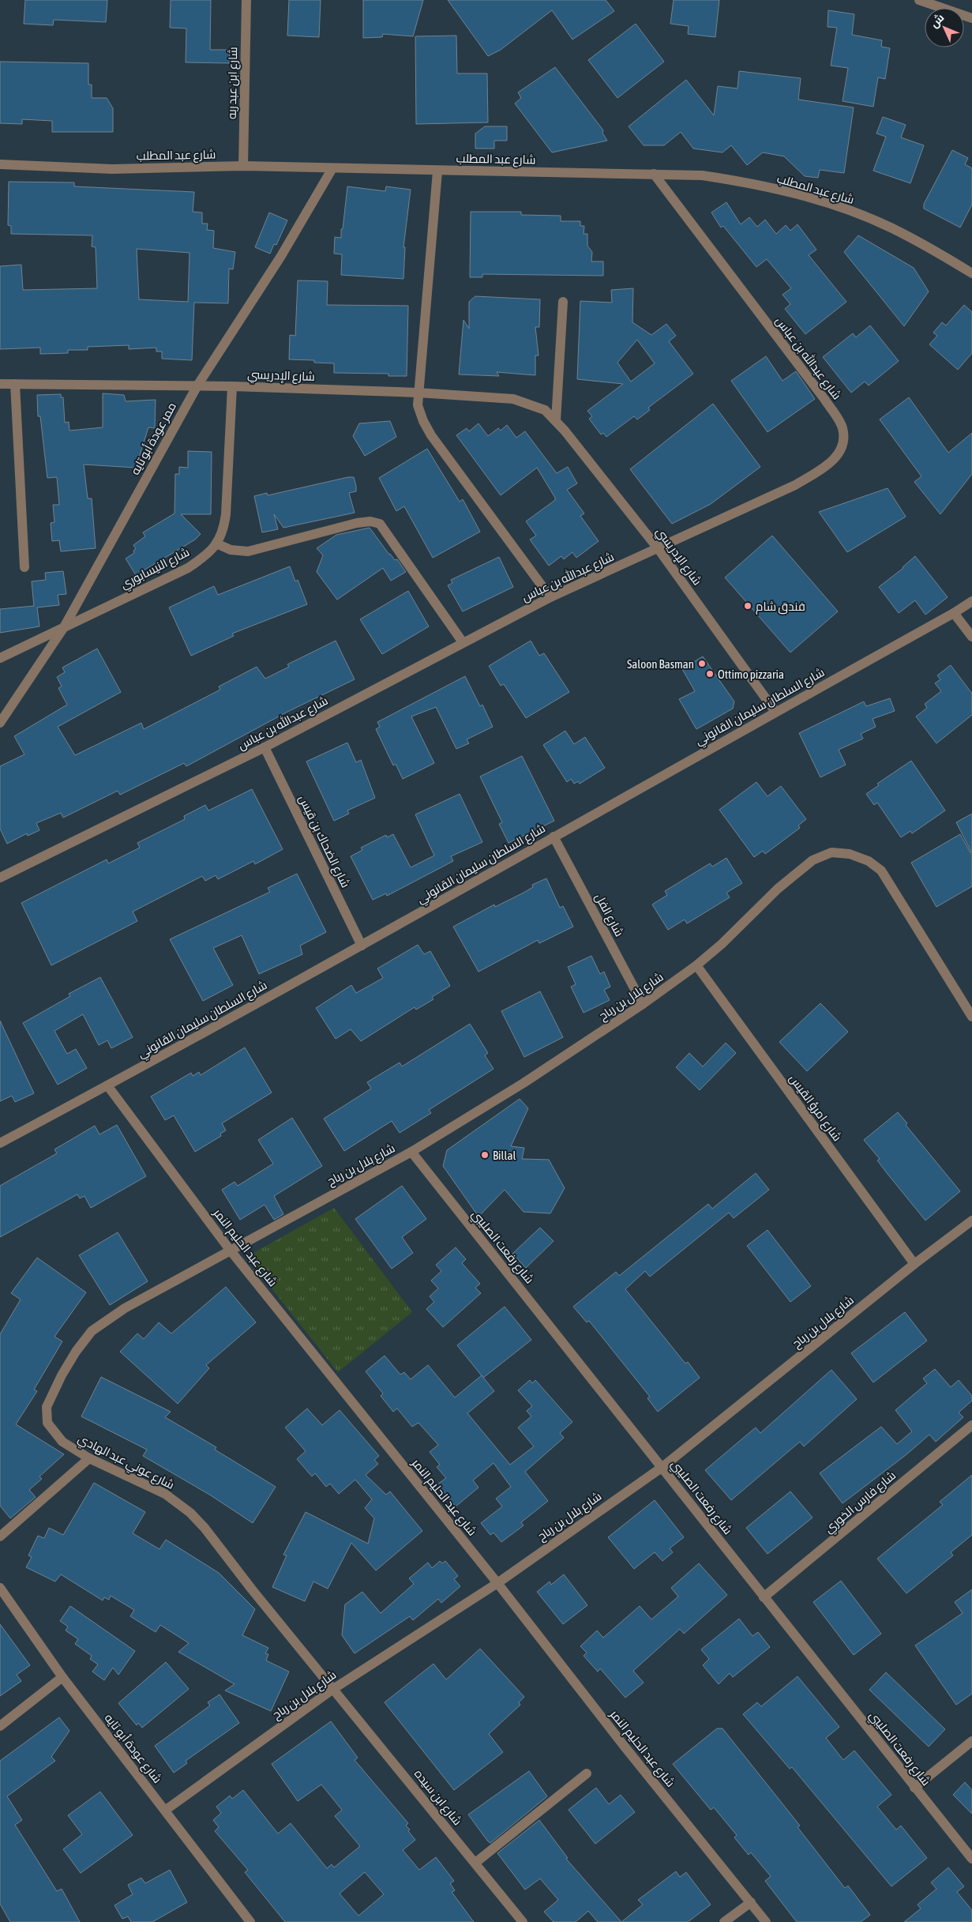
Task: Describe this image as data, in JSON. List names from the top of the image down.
{
  "streets": {
    "street": [
      "شارع ابن عبد ربه",
      "شارع عبد المطلب",
      "شارع عبدالله بن عباس",
      "شارع الإدريسي",
      "ممر عودة أبو تايه",
      "شارع النيسابوري",
      "شارع السلطان سليمان القانوني",
      "شارع الضحاك بن قيس",
      "شارع الفل",
      "شارع بلال بن رباح",
      "شارع امرؤ القيس",
      "شارع رفعت الصليبي",
      "شارع عبد الحليم النمر",
      "شارع عوني عبد الهادي",
      "شارع فارس الخوري",
      "شارع عودة أبو تايه",
      "شارع ابن سيده"
    ]
  },
  "crossings": [
    ["شارع ابن عبد ربه", "شارع عبد المطلب"],
    ["شارع عبد المطلب", "شارع عبدالله بن عباس"],
    ["شارع عبد المطلب", "ممر عودة أبو تايه"],
    ["شارع عبدالله بن عباس", "شارع الإدريسي"],
    ["شارع عبدالله بن عباس", "شارع الضحاك بن قيس"],
    ["شارع الإدريسي", "ممر عودة أبو تايه"],
    ["شارع الإدريسي", "شارع النيسابوري"],
    ["شارع الإدريسي", "شارع السلطان سليمان القانوني"],
    ["ممر عودة أبو تايه", "شارع النيسابوري"],
    ["شارع السلطان سليمان القانوني", "شارع الضحاك بن قيس"],
    ["شارع السلطان سليمان القانوني", "شارع الفل"],
    ["شارع السلطان سليمان القانوني", "شارع عبد الحليم النمر"],
    ["شارع الفل", "شارع بلال بن رباح"],
    ["شارع بلال بن رباح", "شارع امرؤ القيس"],
    ["شارع بلال بن رباح", "شارع رفعت الصليبي"],
    ["شارع بلال بن رباح", "شارع عبد الحليم النمر"],
    ["شارع بلال بن رباح", "شارع عوني عبد الهادي"],
    ["شارع بلال بن رباح", "شارع عودة أبو تايه"],
    ["شارع بلال بن رباح", "شارع ابن سيده"],
    ["شارع رفعت الصليبي", "شارع فارس الخوري"],
    ["شارع عبد الحليم النمر", "شارع عوني عبد الهادي"],
    ["شارع عوني عبد الهادي", "شارع ابن سيده"]
  ],
  "places": [
    "فندق شام",
    "Saloon Basman",
    "Ottimo pizzaria",
    "Billal"
  ],
  "north": "top left"
}
